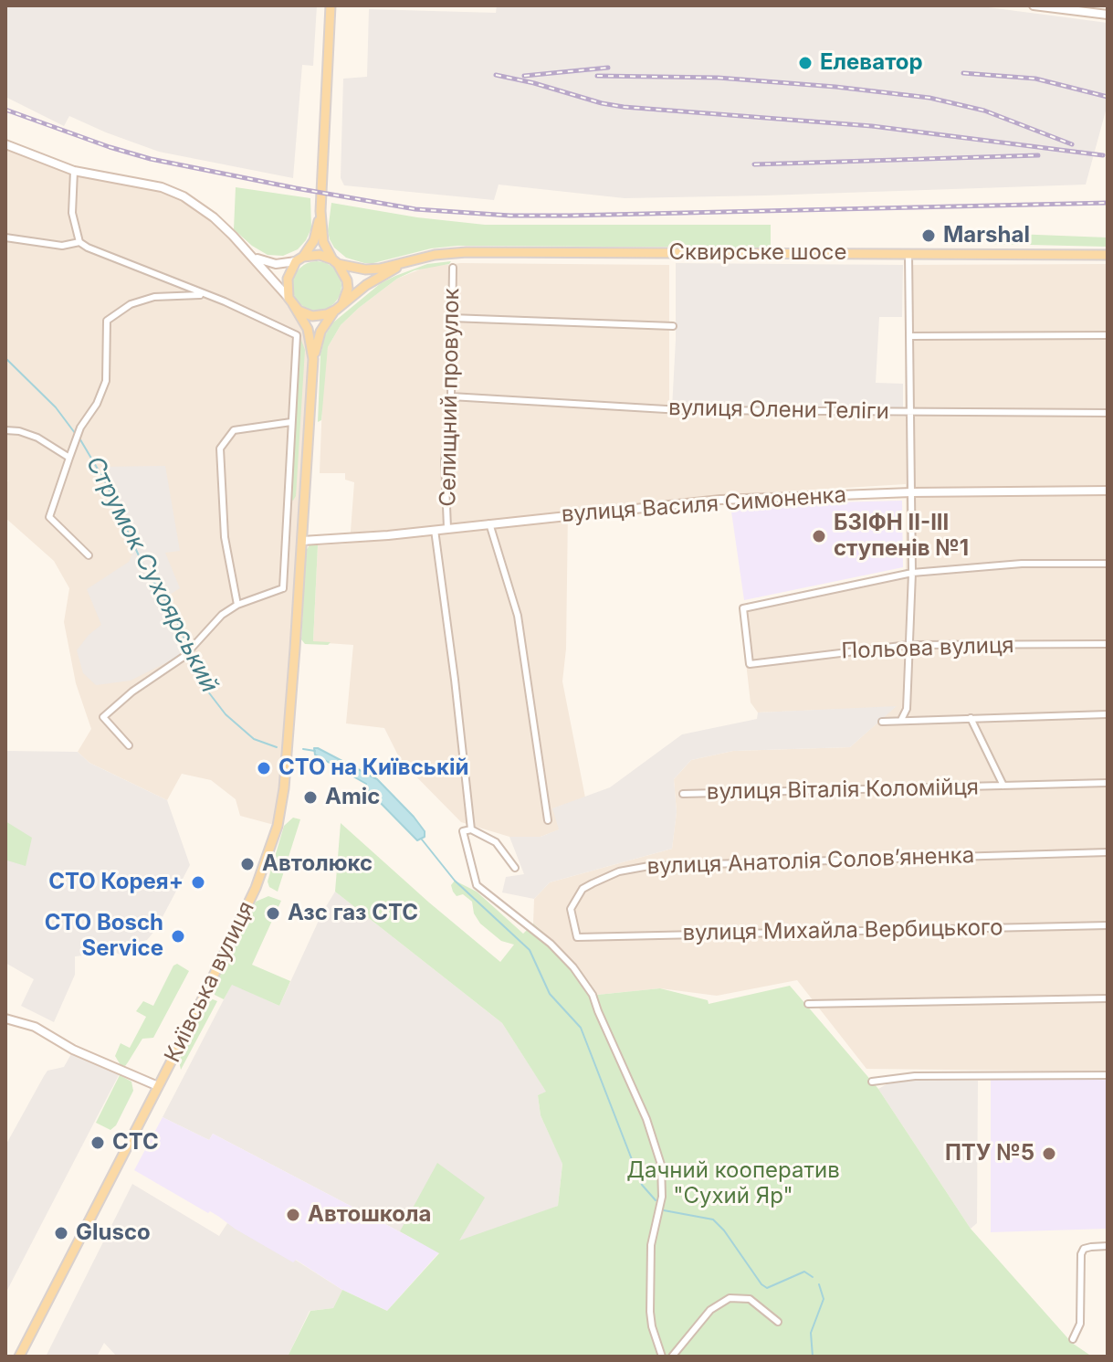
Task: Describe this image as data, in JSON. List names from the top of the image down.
{
  "streets": {
    "main road": ["Сквирське шосе", "Київська вулиця"],
    "street": [
      "Селищний провулок",
      "вулиця Олени Теліги",
      "вулиця Василя Симоненка",
      "Польова вулиця",
      "вулиця Віталія Коломійця",
      "вулиця Анатолія Соловʼяненка",
      "вулиця Михайла Вербицького"
    ]
  },
  "crossings": [
    ["Сквирське шосе", "Київська вулиця"],
    ["Селищний провулок", "вулиця Олени Теліги"],
    ["Селищний провулок", "вулиця Василя Симоненка"],
    ["вулиця Василя Симоненка", "Київська вулиця"],
    ["вулиця Анатолія Соловʼяненка", "вулиця Михайла Вербицького"]
  ],
  "water": ["Струмок Сухоярський"],
  "parks": ["Дачний кооператив \"Сухий Яр\""],
  "places": [
    "Елеватор",
    "Marshal",
    "БЗІФН ІІ-ІІІ ступенів №1",
    "СТО на Київській",
    "Amic",
    "Автолюкс",
    "СТО Корея+",
    "Азс газ СТС",
    "СТО Bosch Service",
    "СТС",
    "ПТУ №5",
    "Автошкола",
    "Glusco"
  ]
}
